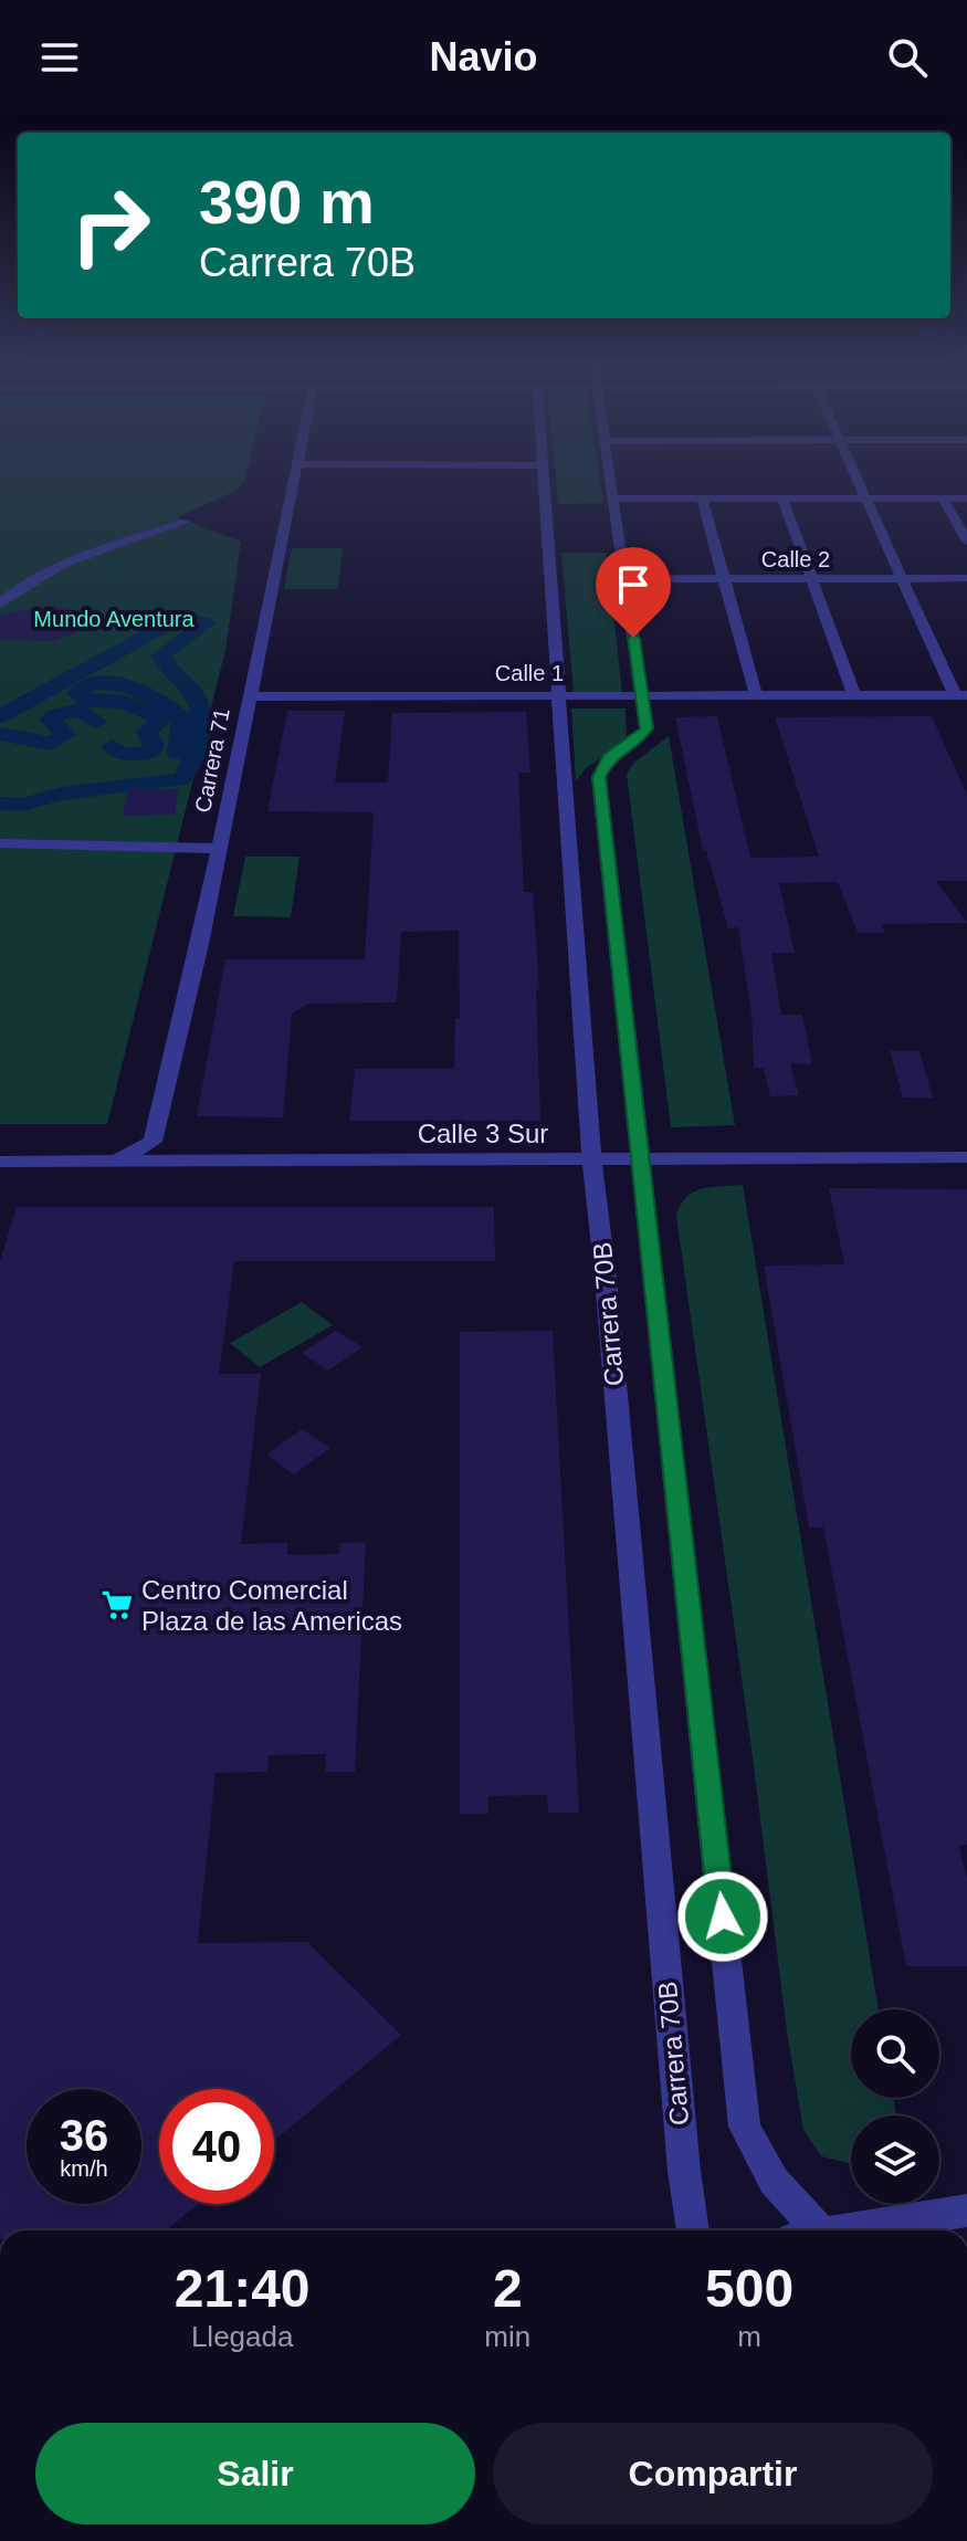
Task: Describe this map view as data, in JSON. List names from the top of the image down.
{
  "streets": {
    "street": [
      "Calle 2",
      "Calle 1",
      "Carrera 71",
      "Calle 3 Sur",
      "Carrera 70B"
    ]
  },
  "crossings": [
    ["Calle 2", "Carrera 70B"],
    ["Calle 1", "Carrera 71"],
    ["Calle 1", "Carrera 70B"],
    ["Calle 3 Sur", "Carrera 70B"]
  ],
  "parks": ["Mundo Aventura"],
  "places": {
    "supermarket": ["Centro Comercial Plaza de las Americas"]
  },
  "page": {
    "header": "Navio",
    "turn": ["390 m", "Carrera 70B"],
    "speed": "36 km/h",
    "limit": "40",
    "eta": [
      "21:40",
      "Llegada",
      "2",
      "min",
      "500",
      "m"
    ],
    "buttons": ["Salir", "Compartir"]
  }
}
